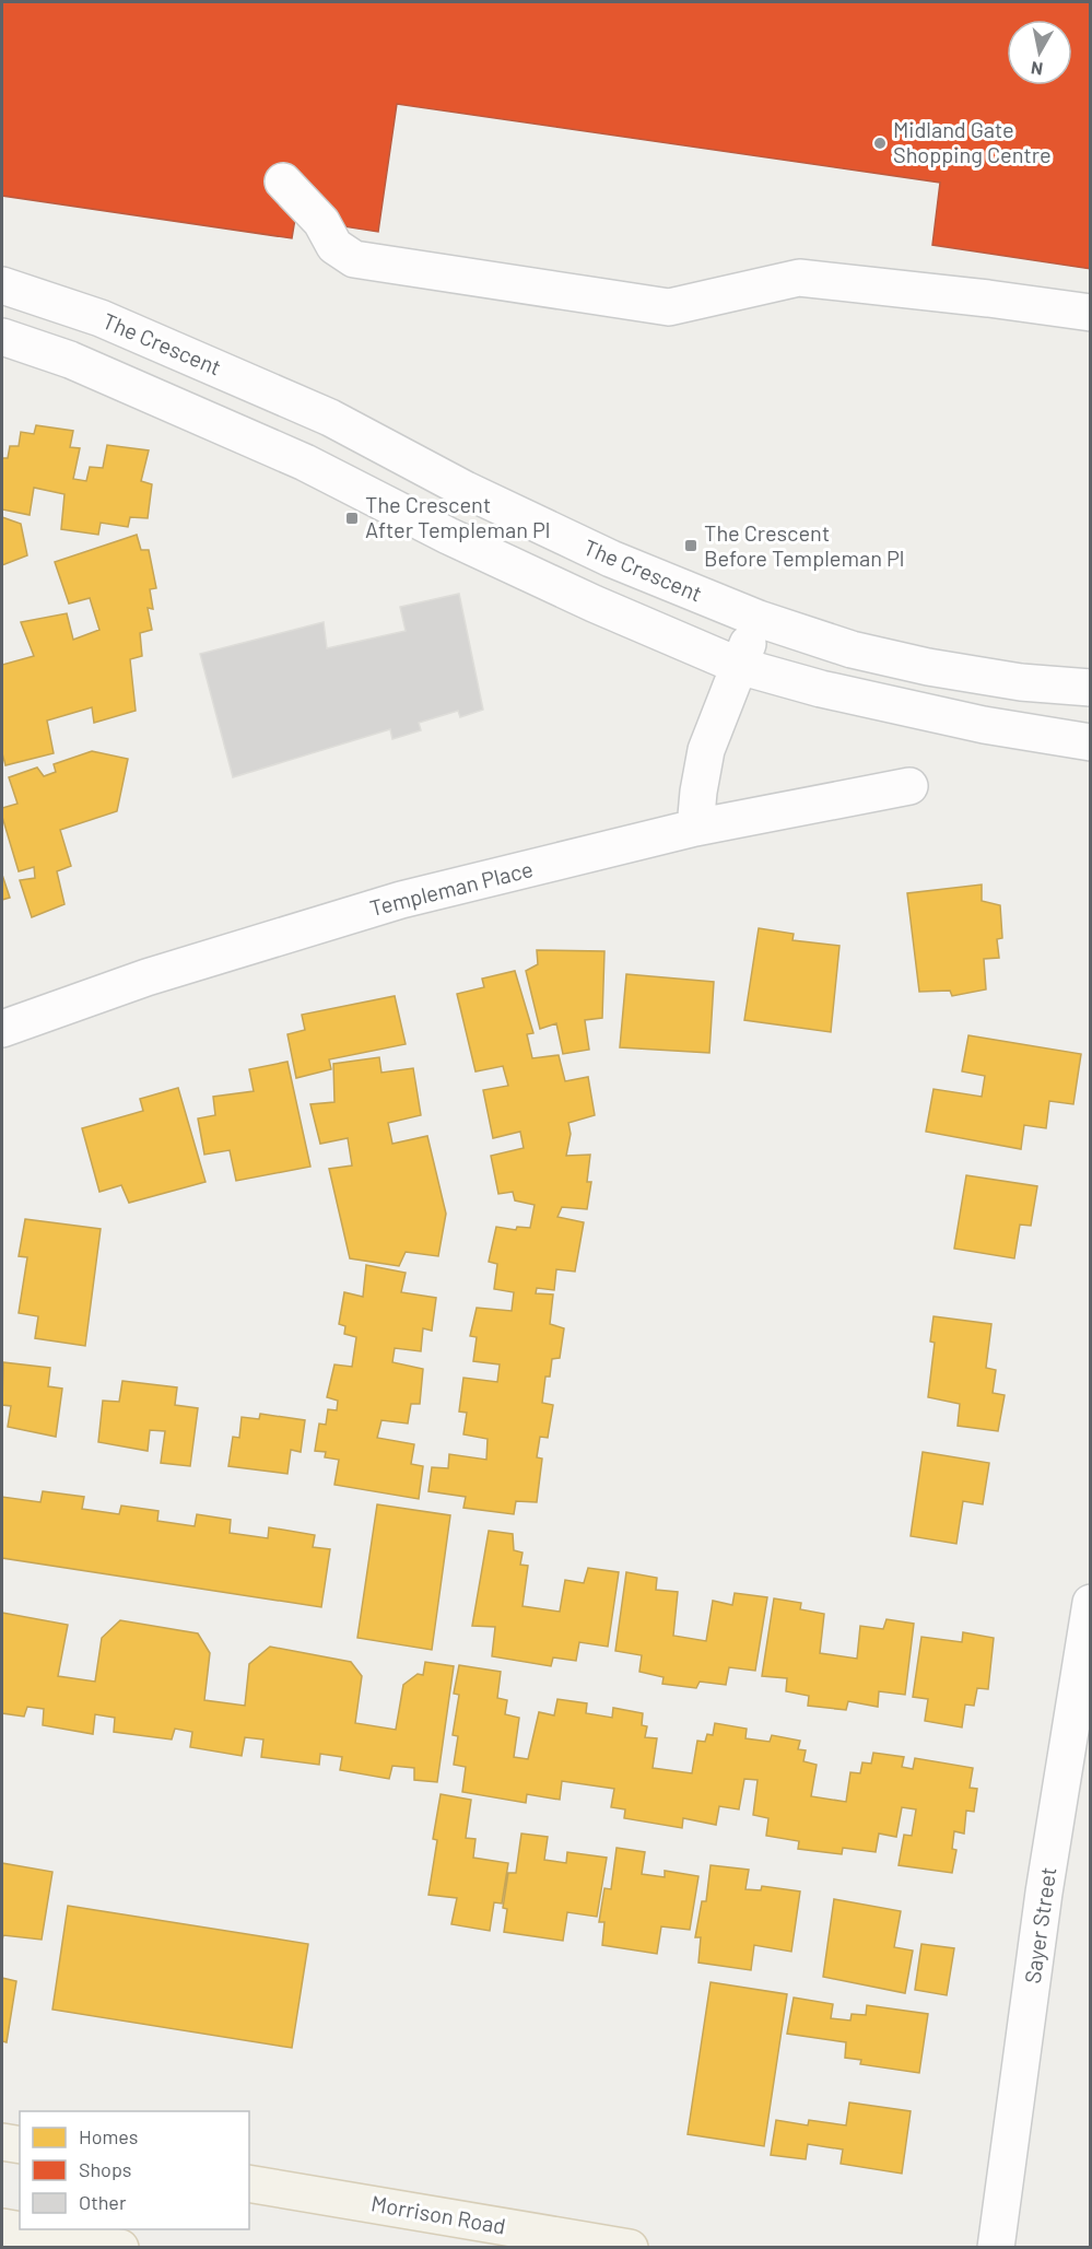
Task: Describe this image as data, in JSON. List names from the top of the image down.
{
  "streets": {
    "main road": ["Morrison Road"],
    "street": ["The Crescent", "Templeman Place", "Sayer Street"]
  },
  "places": {
    "other": ["Midland Gate Shopping Centre"],
    "transit": ["The Crescent After Templeman Pl", "The Crescent Before Templeman Pl"]
  },
  "legend": ["Homes", "Shops", "Other"],
  "north": "bottom"
}
